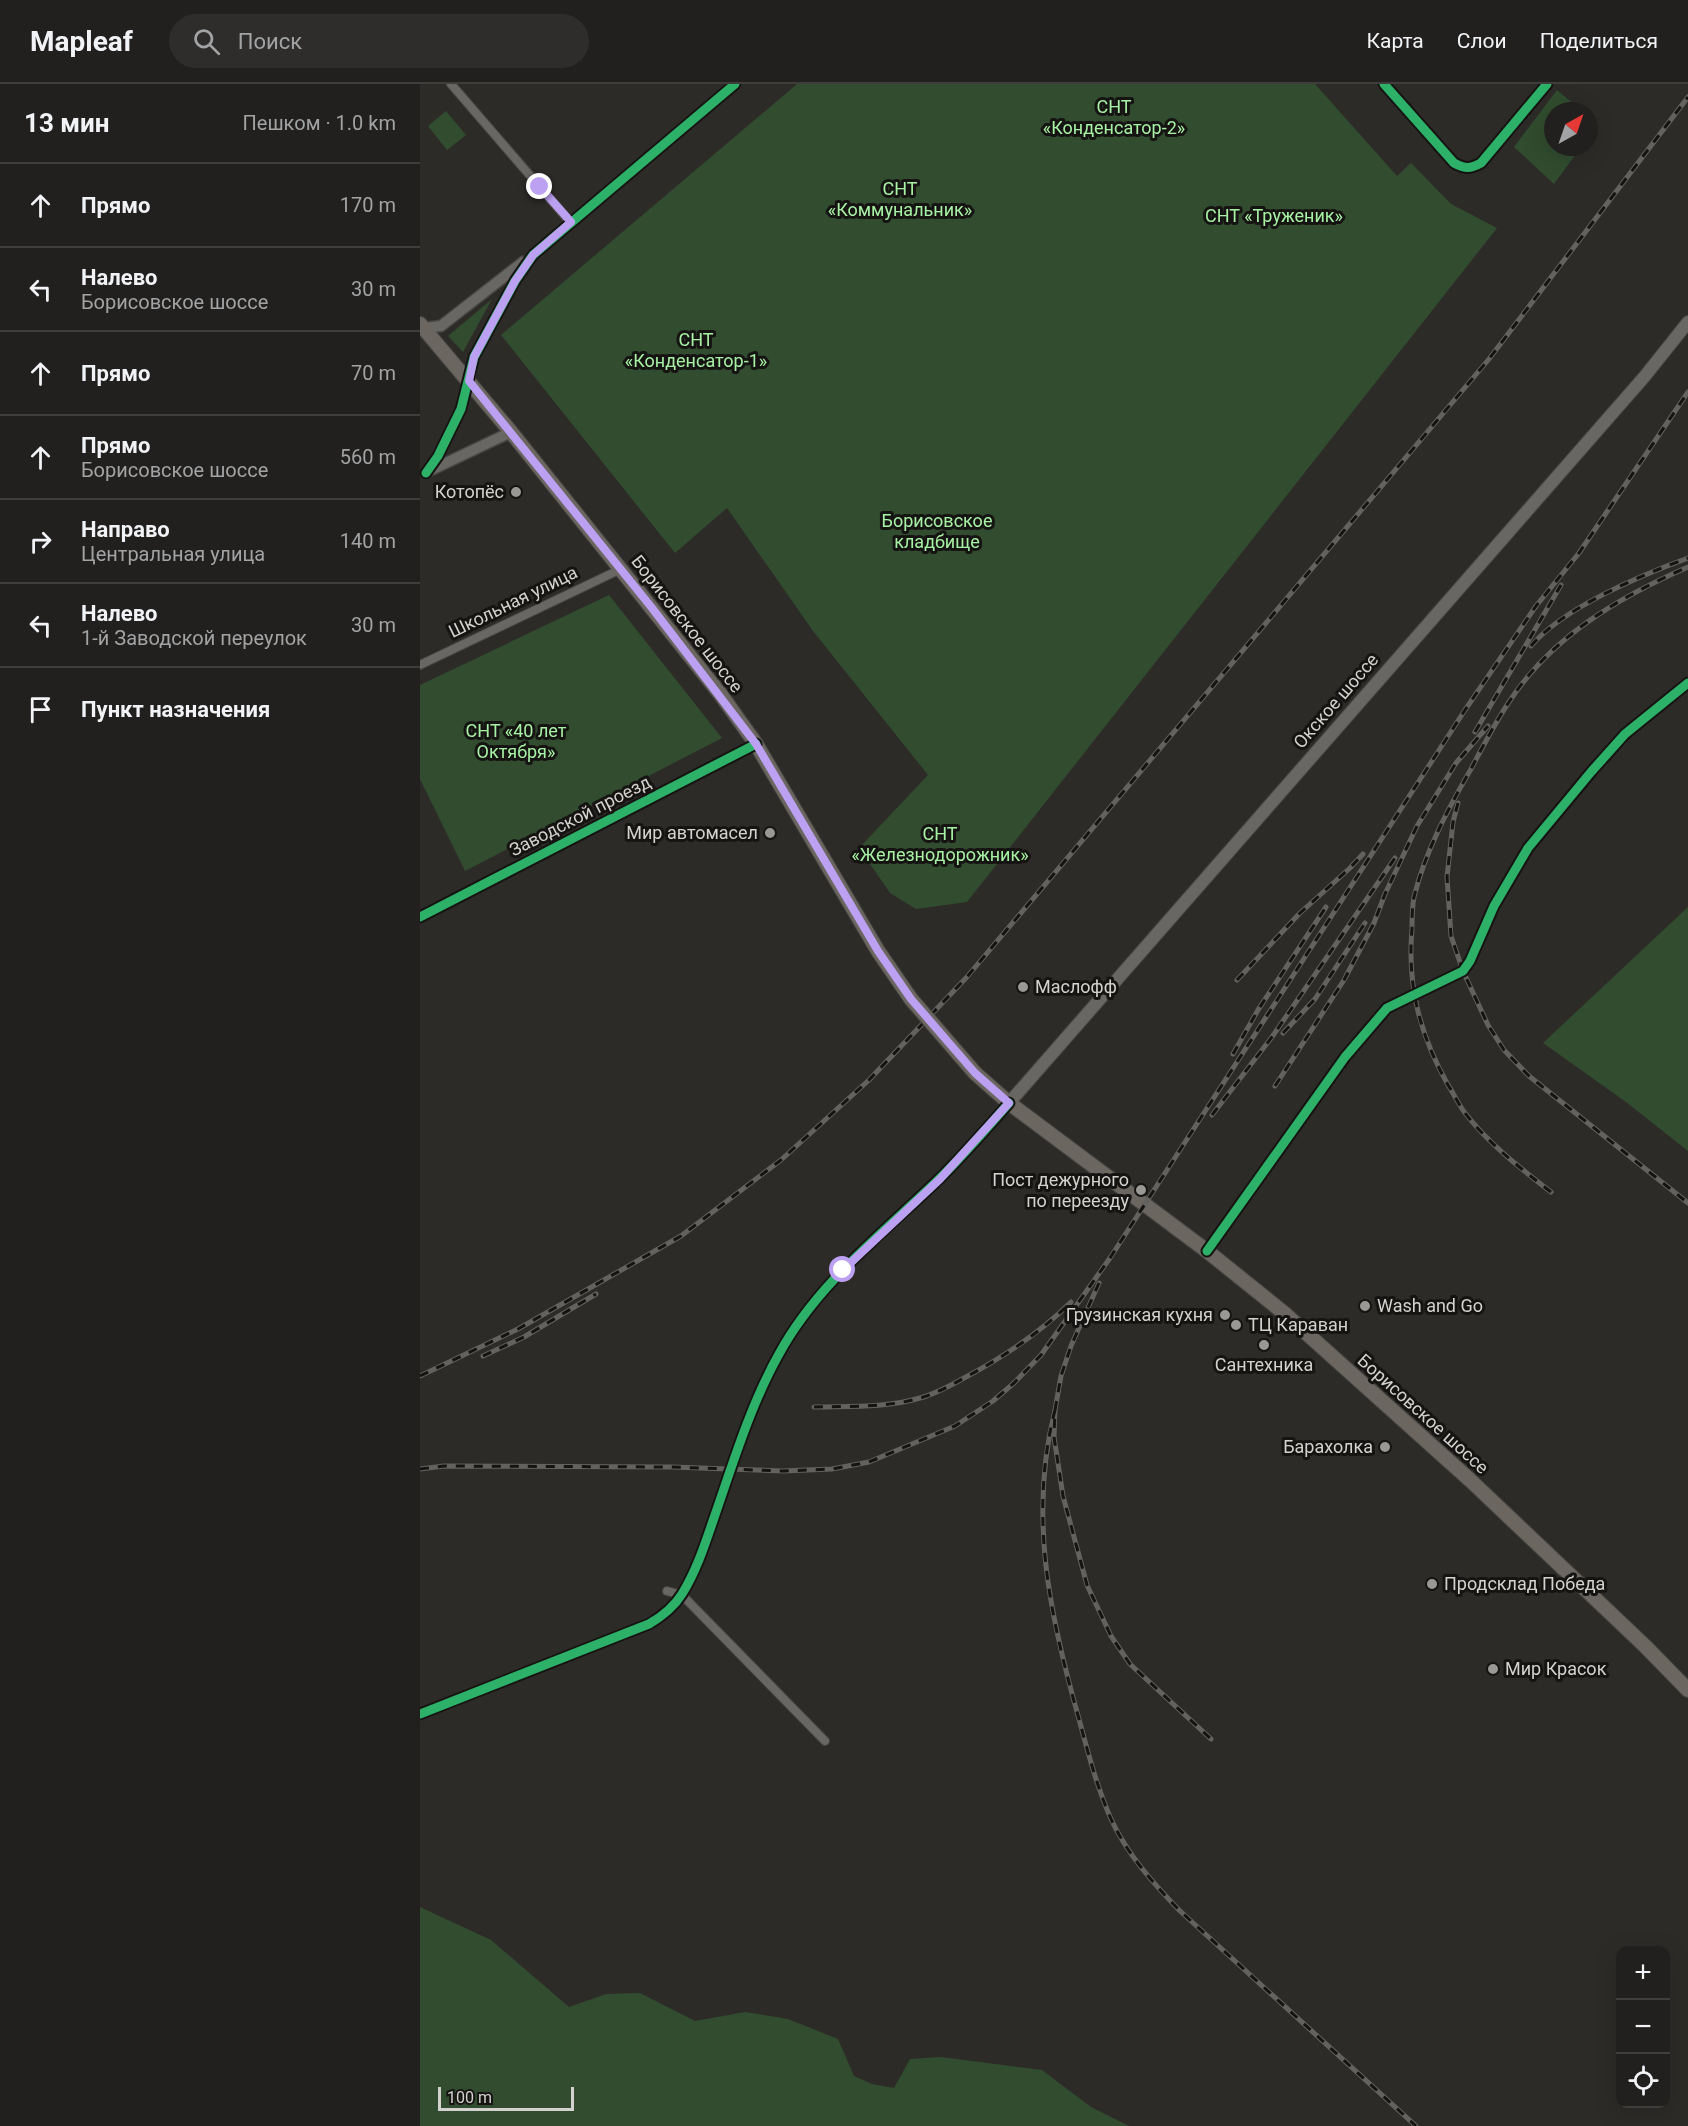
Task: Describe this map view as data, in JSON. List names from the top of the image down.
{
  "streets": {
    "main road": ["Борисовское шоссе", "Окское шоссе"],
    "street": ["Школьная улица", "Заводской проезд"]
  },
  "crossings": [
    ["Школьная улица", "Борисовское шоссе"],
    ["Борисовское шоссе", "Окское шоссе"],
    ["Борисовское шоссе", "Заводской проезд"]
  ],
  "parks": [
    "СНТ «Конденсатор-2»",
    "СНТ «Коммунальник»",
    "СНТ «Труженик»",
    "СНТ «Конденсатор-1»",
    "Борисовское кладбище",
    "СНТ «40 лет Октября»",
    "СНТ «Железнодорожник»"
  ],
  "places": [
    "Котопёс",
    "Мир автомасел",
    "Маслофф",
    "Пост дежурного по переезду",
    "Wash and Go",
    "Грузинская кухня",
    "ТЦ Караван",
    "Сантехника",
    "Барахолка",
    "Продсклад Победа",
    "Мир Красок"
  ],
  "scale_bar": "100 m",
  "north": "top right",
  "page": {
    "header": "Mapleaf",
    "search": "Поиск",
    "nav": ["Карта", "Слои", "Поделиться"],
    "heading": ["13 мин", "Пешком · 1.0 km"],
    "list": [
      ["Прямо", "170 m"],
      ["Налево", "Борисовское шоссе", "30 m"],
      ["Прямо", "70 m"],
      ["Прямо", "Борисовское шоссе", "560 m"],
      ["Направо", "Центральная улица", "140 m"],
      ["Налево", "1-й Заводской переулок", "30 m"],
      "Пункт назначения"
    ],
    "map_buttons": ["+", "−"],
    "scale": "100 m"
  }
}
